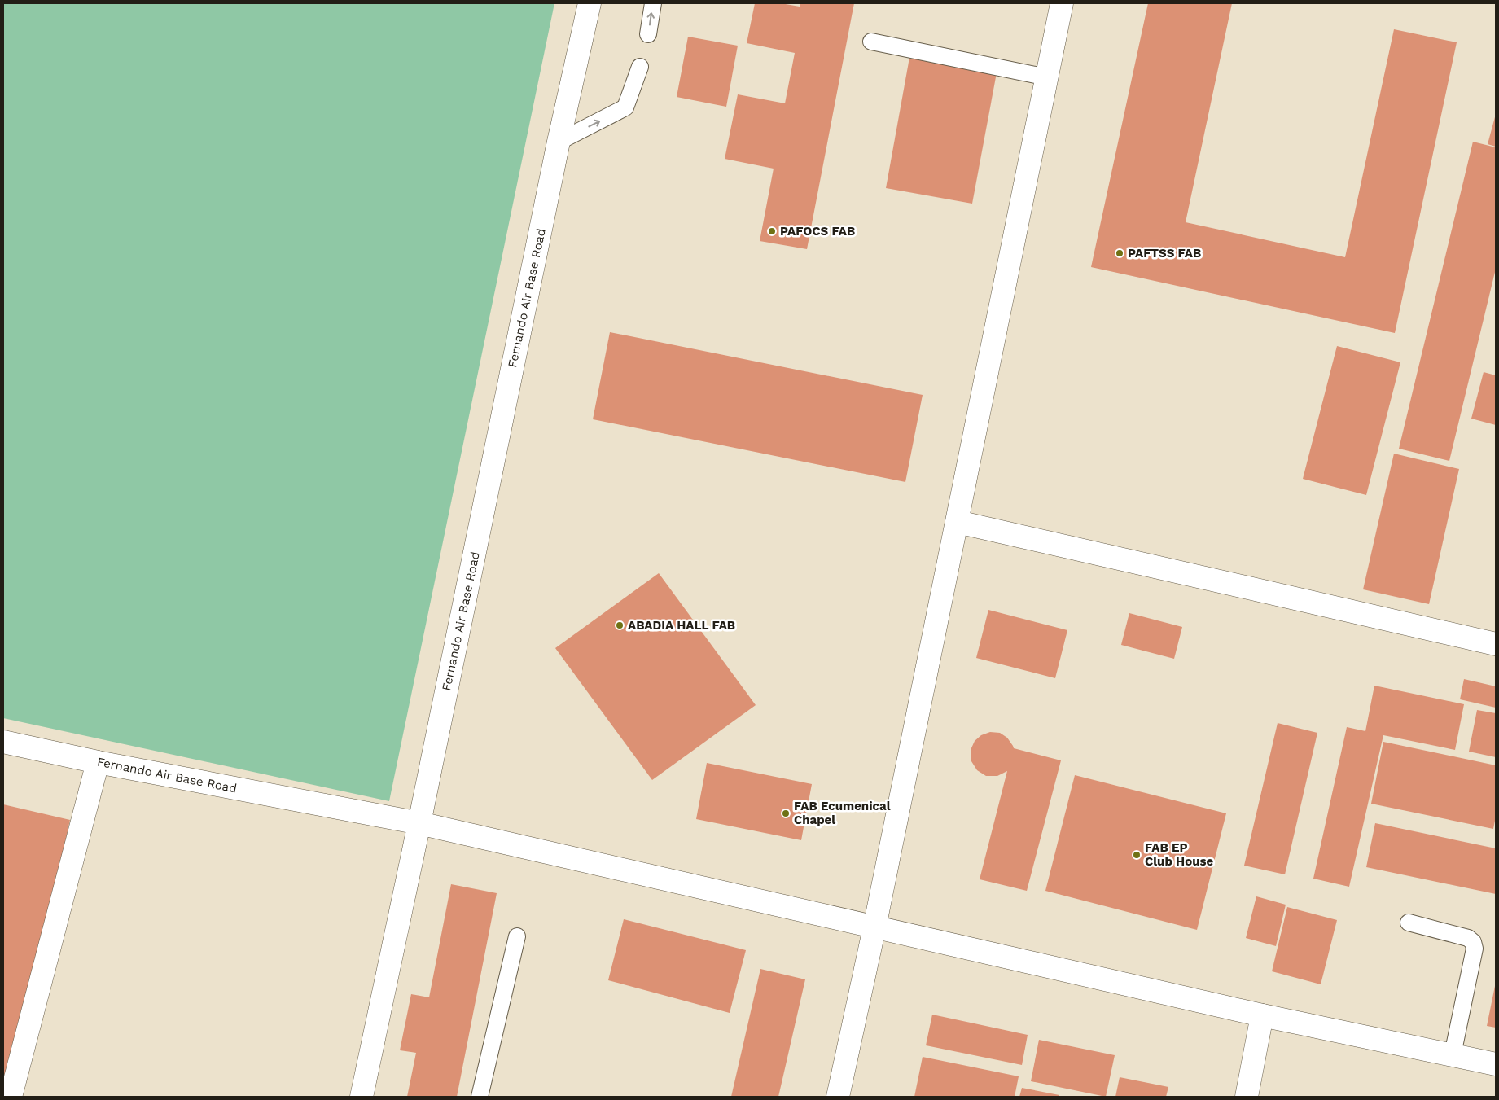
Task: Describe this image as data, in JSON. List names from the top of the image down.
{
  "streets": {
    "street": ["Fernando Air Base Road"]
  },
  "places": [
    "PAFOCS FAB",
    "PAFTSS FAB",
    "ABADIA HALL FAB",
    "FAB Ecumenical Chapel",
    "FAB EP Club House"
  ]
}
